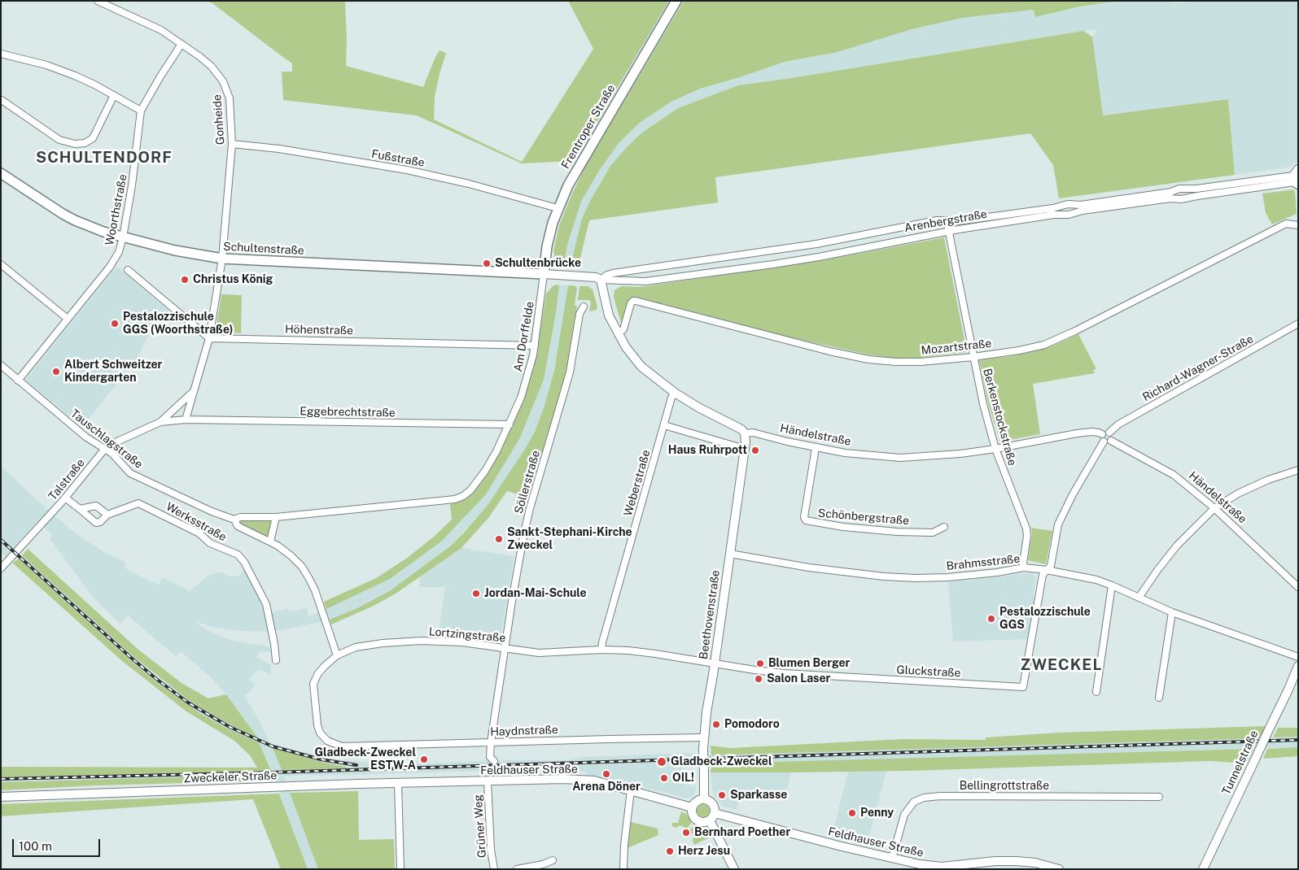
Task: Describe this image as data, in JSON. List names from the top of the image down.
{
  "streets": {
    "main road": ["Frentroper Straße", "Schultenstraße"],
    "street": [
      "Gonheide",
      "Fußstraße",
      "Woorthstraße",
      "Arenbergstraße",
      "Höhenstraße",
      "Am Dorffelde",
      "Mozartstraße",
      "Richard-Wagner-Straße",
      "Eggebrechtstraße",
      "Berkenstockstraße",
      "Händelstraße",
      "Tauschlagstraße",
      "Talstraße",
      "Söllerstraße",
      "Weberstraße",
      "Schönbergstraße",
      "Werksstraße",
      "Brahmsstraße",
      "Beethovenstraße",
      "Lortzingstraße",
      "Gluckstraße",
      "Haydnstraße",
      "Tunnelstraße",
      "Feldhauser Straße",
      "Zweckeler Straße",
      "Bellingrottstraße",
      "Grüner Weg"
    ]
  },
  "crossings": [
    ["Gonheide", "Fußstraße"],
    ["Gonheide", "Woorthstraße"],
    ["Gonheide", "Schultenstraße"],
    ["Frentroper Straße", "Fußstraße"],
    ["Frentroper Straße", "Arenbergstraße"],
    ["Frentroper Straße", "Schultenstraße"],
    ["Frentroper Straße", "Am Dorffelde"],
    ["Woorthstraße", "Schultenstraße"],
    ["Woorthstraße", "Tauschlagstraße"],
    ["Arenbergstraße", "Schultenstraße"],
    ["Arenbergstraße", "Am Dorffelde"],
    ["Arenbergstraße", "Berkenstockstraße"],
    ["Schultenstraße", "Am Dorffelde"],
    ["Höhenstraße", "Am Dorffelde"],
    ["Am Dorffelde", "Eggebrechtstraße"],
    ["Am Dorffelde", "Tauschlagstraße"],
    ["Mozartstraße", "Berkenstockstraße"],
    ["Richard-Wagner-Straße", "Händelstraße"],
    ["Eggebrechtstraße", "Tauschlagstraße"],
    ["Eggebrechtstraße", "Talstraße"],
    ["Berkenstockstraße", "Händelstraße"],
    ["Berkenstockstraße", "Brahmsstraße"],
    ["Händelstraße", "Schönbergstraße"],
    ["Händelstraße", "Beethovenstraße"],
    ["Tauschlagstraße", "Talstraße"],
    ["Tauschlagstraße", "Lortzingstraße"],
    ["Talstraße", "Werksstraße"],
    ["Söllerstraße", "Lortzingstraße"],
    ["Söllerstraße", "Haydnstraße"],
    ["Weberstraße", "Lortzingstraße"],
    ["Brahmsstraße", "Beethovenstraße"],
    ["Brahmsstraße", "Gluckstraße"],
    ["Beethovenstraße", "Lortzingstraße"],
    ["Beethovenstraße", "Gluckstraße"],
    ["Beethovenstraße", "Haydnstraße"],
    ["Beethovenstraße", "Feldhauser Straße"],
    ["Lortzingstraße", "Gluckstraße"],
    ["Lortzingstraße", "Haydnstraße"],
    ["Feldhauser Straße", "Zweckeler Straße"],
    ["Feldhauser Straße", "Bellingrottstraße"],
    ["Feldhauser Straße", "Grüner Weg"]
  ],
  "districts": ["SCHULTENDORF", "ZWECKEL"],
  "places": [
    "Schultenbrücke",
    "Christus König",
    "Pestalozzischule GGS (Woorthstraße)",
    "Albert Schweitzer Kindergarten",
    "Haus Ruhrpott",
    "Sankt-Stephani-Kirche Zweckel",
    "Jordan-Mai-Schule",
    "Pestalozzischule GGS",
    "Blumen Berger",
    "Salon Laser",
    "Pomodoro",
    "Gladbeck-Zweckel ESTW-A",
    "Gladbeck-Zweckel",
    "Arena Döner",
    "OIL!",
    "Sparkasse",
    "Penny",
    "Bernhard Poether",
    "Herz Jesu"
  ],
  "scale_bar": "100 m"
}
